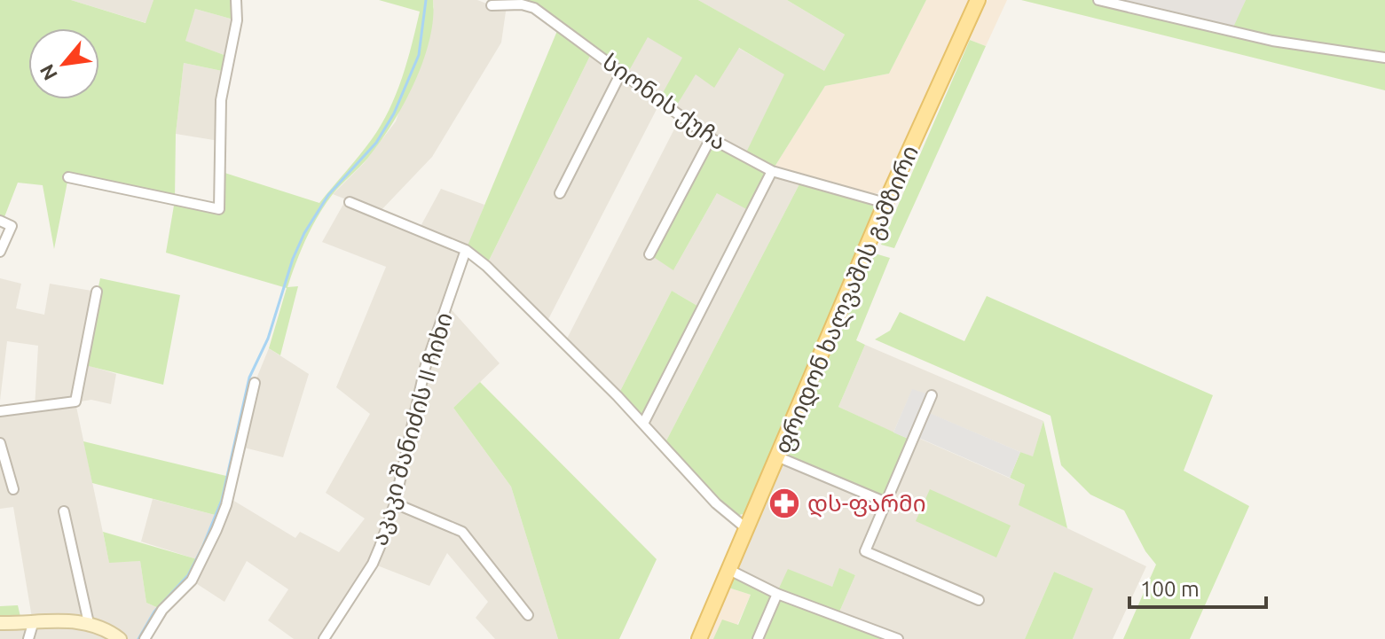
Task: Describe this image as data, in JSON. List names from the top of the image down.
{
  "streets": {
    "main road": ["ფრიდონ ხალვაშის გამზირი"],
    "street": ["სიონის ქუჩა", "აკაკი შანიძის II ჩიხი"]
  },
  "crossings": [
    ["სიონის ქუჩა", "ფრიდონ ხალვაშის გამზირი"]
  ],
  "places": {
    "pharmacy": ["დს-ფარმი"]
  },
  "scale_bar": "100 m",
  "north": "bottom left"
}
